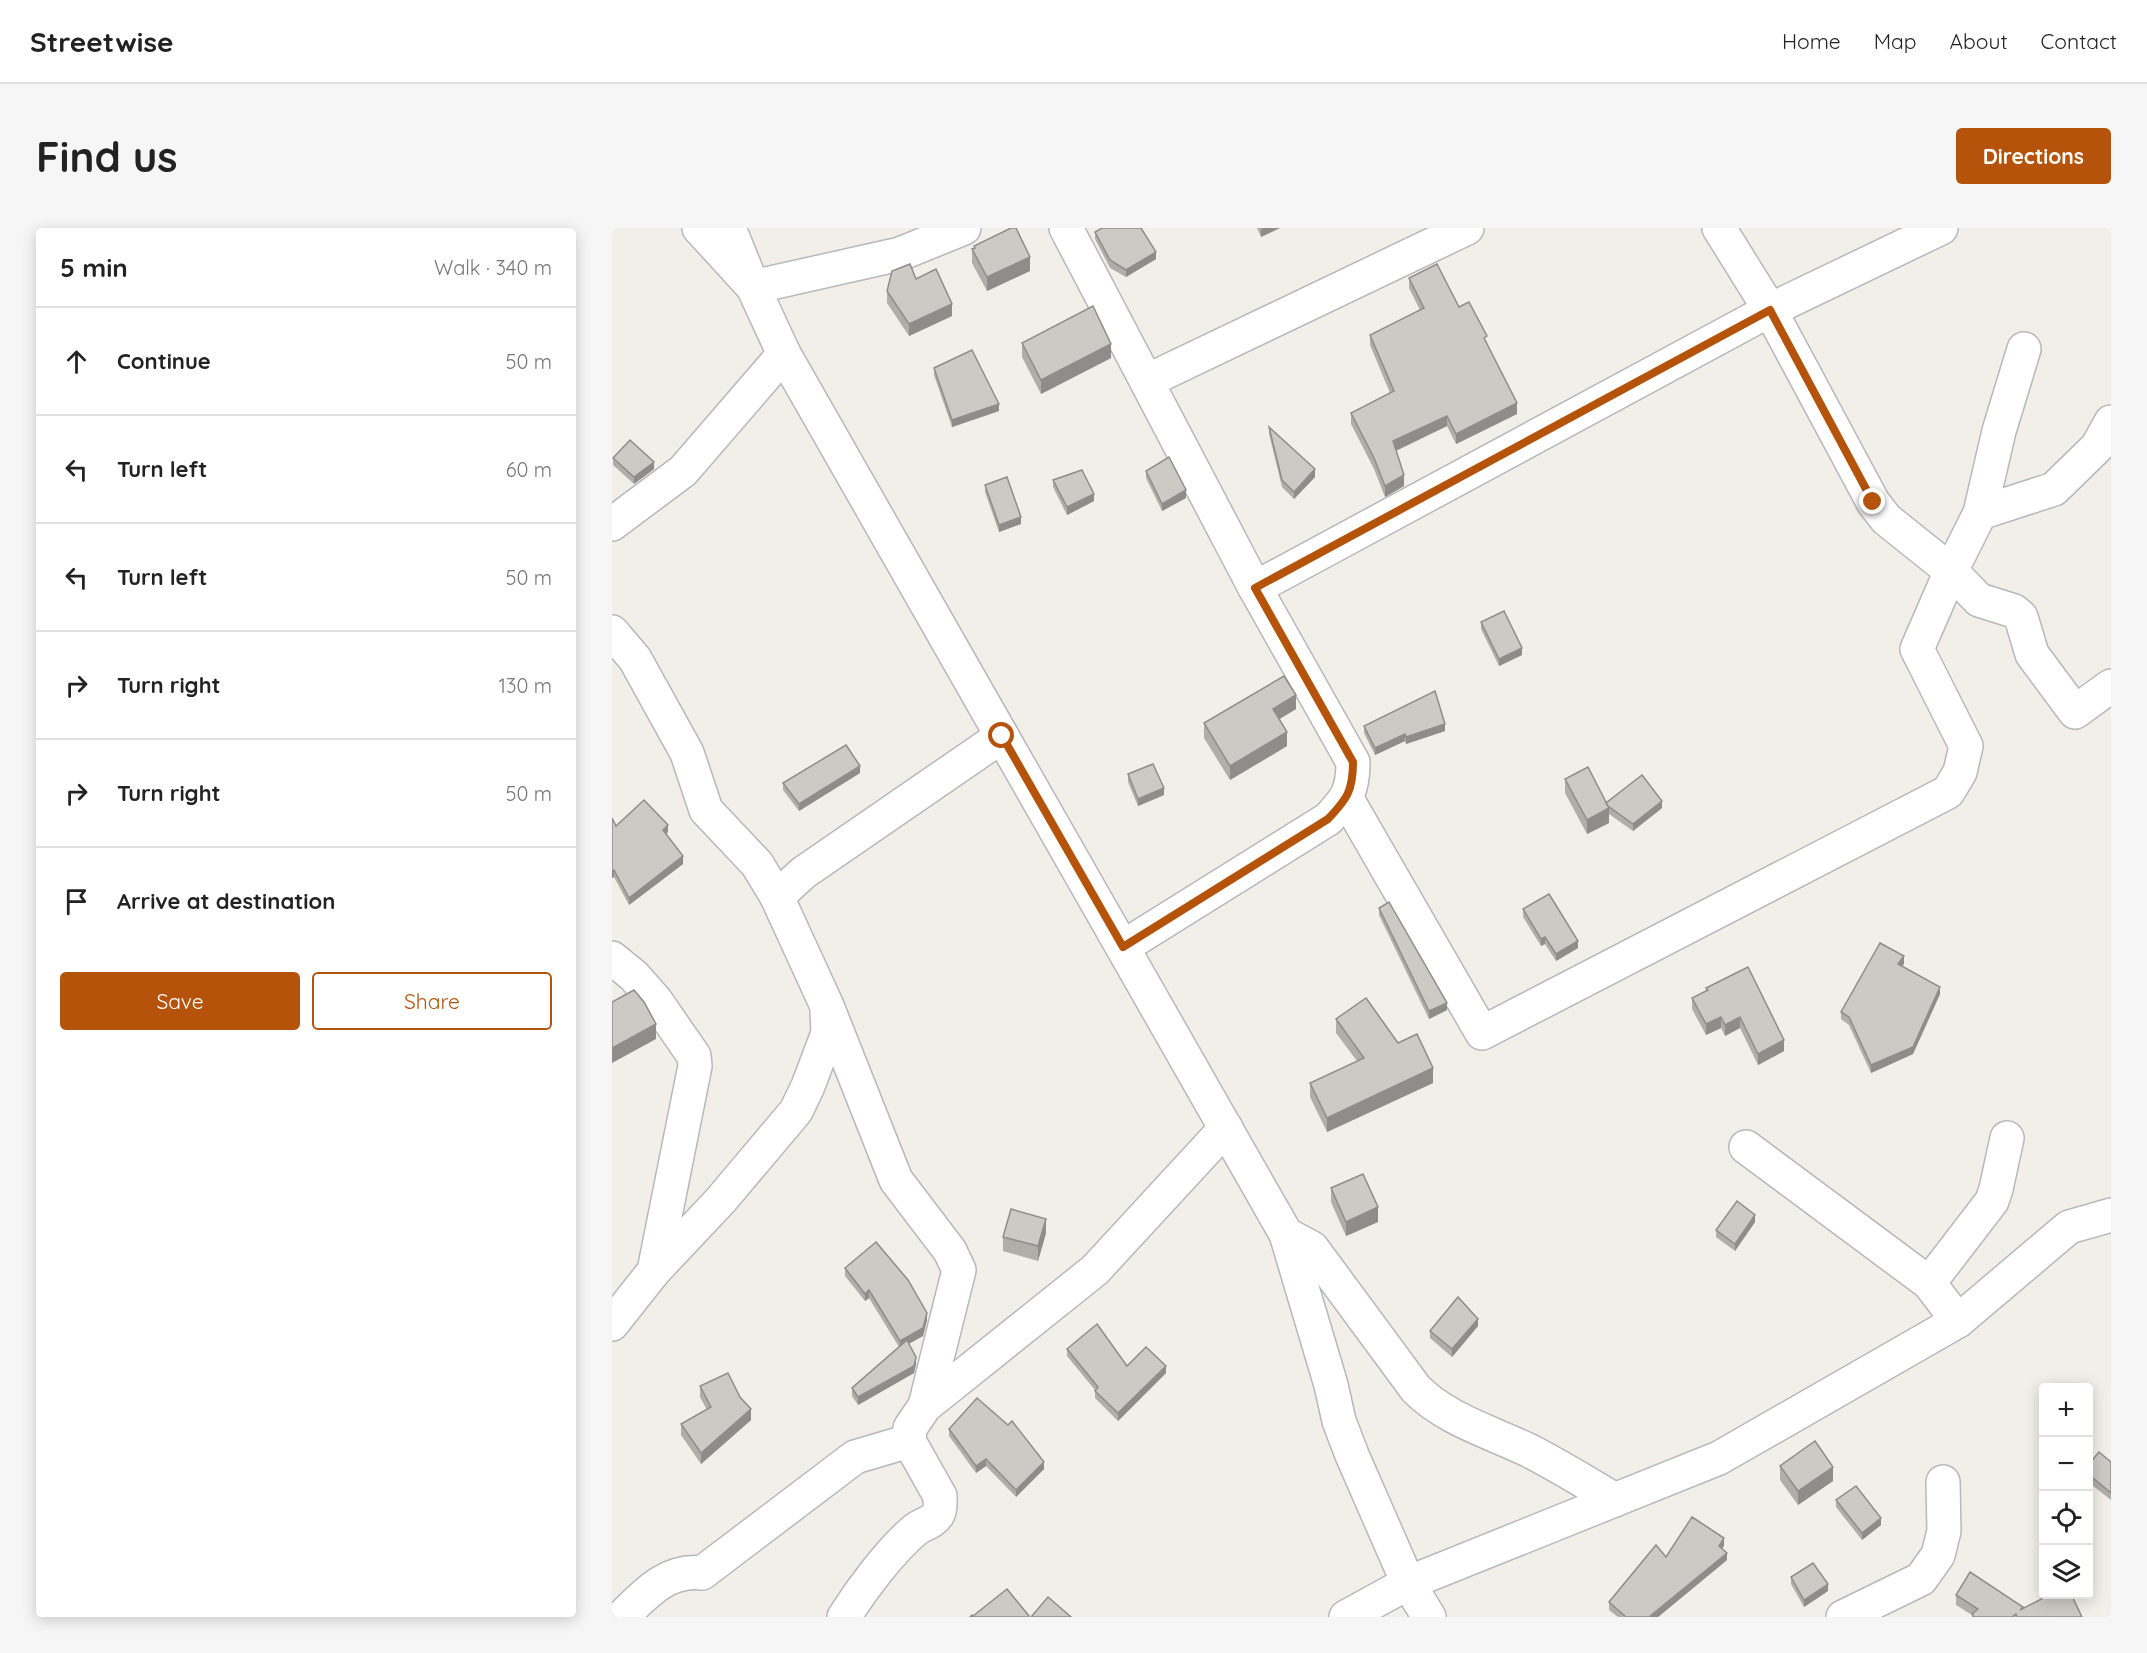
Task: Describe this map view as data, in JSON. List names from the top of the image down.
{
  "page": {
    "header": "Streetwise",
    "nav": [
      "Home",
      "Map",
      "About",
      "Contact"
    ],
    "buttons": [
      "Directions",
      ["Save", "Share"]
    ],
    "title": "Find us",
    "heading": ["5 min", "Walk · 340 m"],
    "list": [
      ["Continue", "50 m"],
      ["Turn left", "60 m"],
      ["Turn left", "50 m"],
      ["Turn right", "130 m"],
      ["Turn right", "50 m"],
      "Arrive at destination"
    ],
    "map_buttons": ["+", "−"]
  }
}
